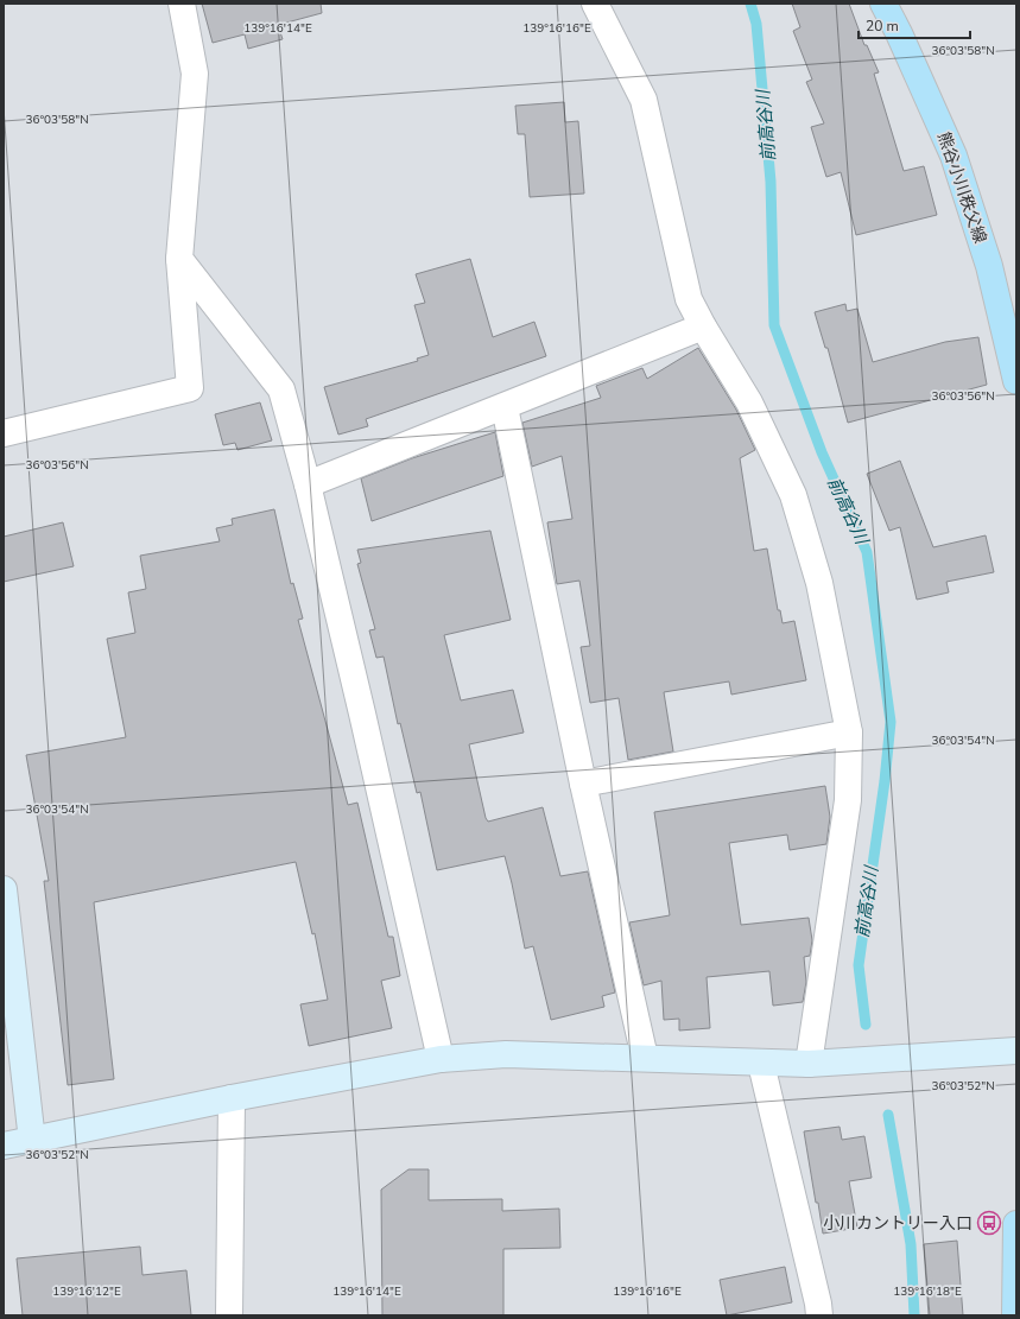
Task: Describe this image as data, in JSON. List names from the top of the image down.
{
  "streets": {
    "main road": ["熊谷小川秩父線"]
  },
  "water": ["前高谷川"],
  "places": {
    "bus stop": ["小川カントリー入口"]
  },
  "scale_bar": "20 m",
  "coordinates": [
    "139°16'14\"E",
    "139°16'16\"E",
    "36°03'58\"N",
    "36°03'56\"N",
    "36°03'54\"N",
    "36°03'52\"N",
    "139°16'12\"E",
    "139°16'18\"E"
  ]
}
